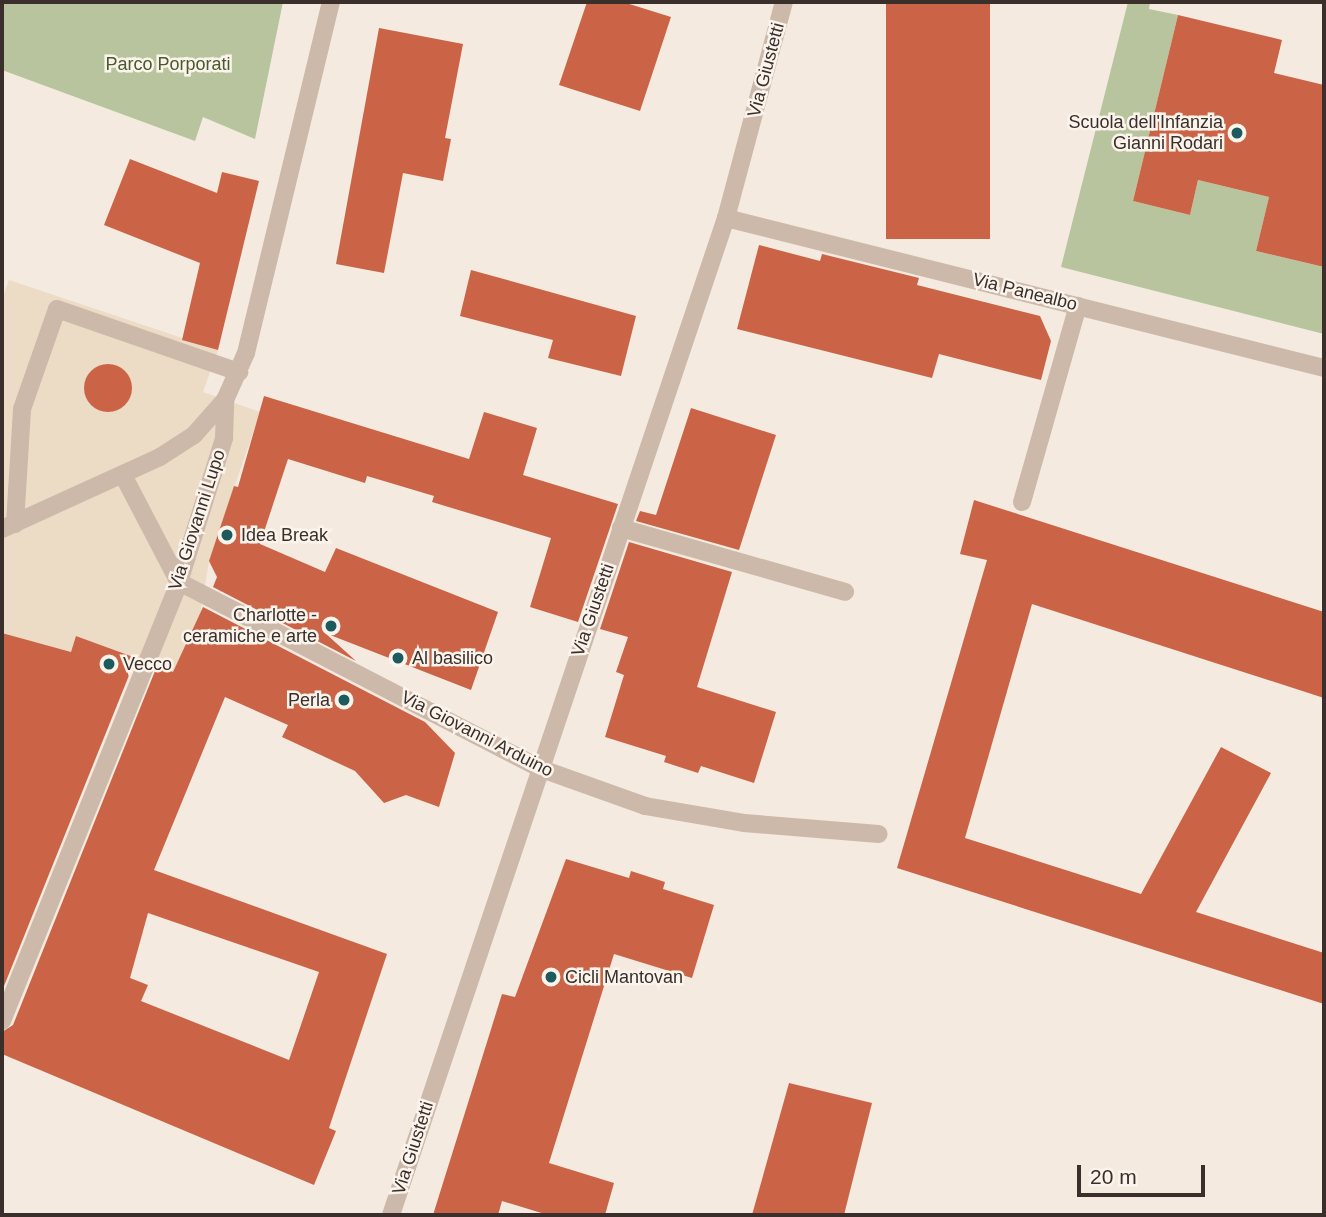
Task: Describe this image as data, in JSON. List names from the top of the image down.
{
  "streets": {
    "street": [
      "Via Giustetti",
      "Via Panealbo",
      "Via Giovanni Lupo",
      "Via Giovanni Arduino"
    ]
  },
  "crossings": [
    ["Via Giustetti", "Via Panealbo"],
    ["Via Giustetti", "Via Giovanni Arduino"],
    ["Via Giovanni Lupo", "Via Giovanni Arduino"]
  ],
  "parks": ["Parco Porporati"],
  "places": [
    "Scuola dell'Infanzia Gianni Rodari",
    "Idea Break",
    "Charlotte - ceramiche e arte",
    "Al basilico",
    "Vecco",
    "Perla",
    "Cicli Mantovan"
  ],
  "scale_bar": "20 m"
}
